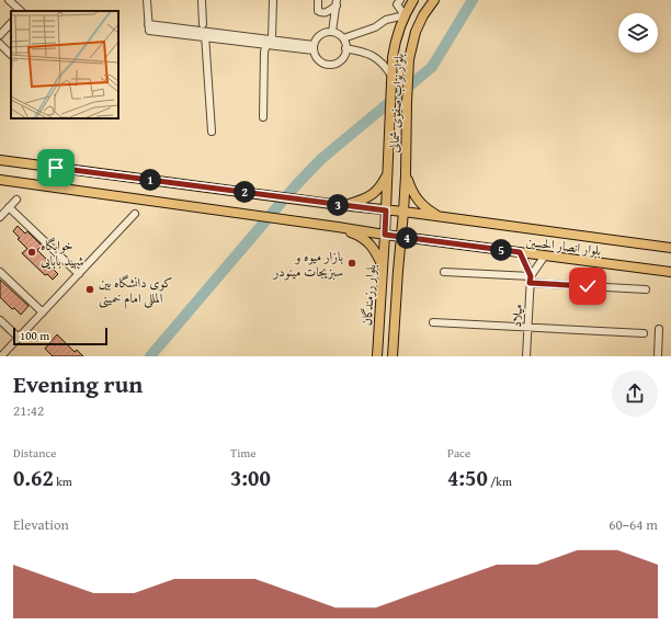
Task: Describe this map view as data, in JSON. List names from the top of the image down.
{
  "streets": {
    "main road": ["بلوار نواب صفوی شمالی", "بلوار انصار الحسین", "بلوار رزمندگان"],
    "street": ["میلاد"]
  },
  "crossings": [
    ["بلوار نواب صفوی شمالی", "بلوار انصار الحسین"],
    ["بلوار نواب صفوی شمالی", "بلوار رزمندگان"],
    ["بلوار انصار الحسین", "بلوار رزمندگان"]
  ],
  "places": ["خوابگاه شهید بابایی", "بازار میوه و سبزیجات مینودر", "کوی دانشگاه بین المللی امام خمینی"],
  "scale_bar": "100 m",
  "page": {
    "pins": [
      "1",
      "2",
      "3",
      "4",
      "5"
    ],
    "scale": "100 m",
    "heading": ["Evening run", "21:42"],
    "stats": [
      ["Distance", "0.62 km"],
      ["Time", "3:00"],
      ["Pace", "4:50 /km"]
    ],
    "chart": ["Elevation", "60–64 m"]
  }
}
